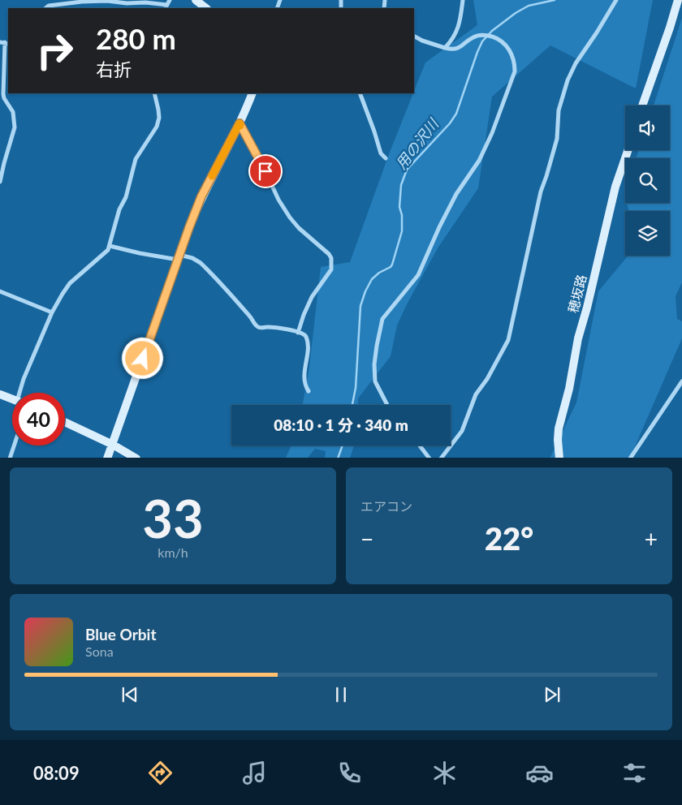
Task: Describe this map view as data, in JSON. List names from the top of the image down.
{
  "streets": {
    "street": ["穂坂路"]
  },
  "water": ["用の沢川"],
  "page": {
    "turn": ["280 m", "右折"],
    "limit": "40",
    "trip": "08:10 · 1 分 · 340 m",
    "tile": [
      ["33", "km/h"],
      "エアコン"
    ],
    "heat": ["−", "22°", "+"],
    "song": ["Blue Orbit", "Sona"],
    "tabs": "08:09"
  }
}
